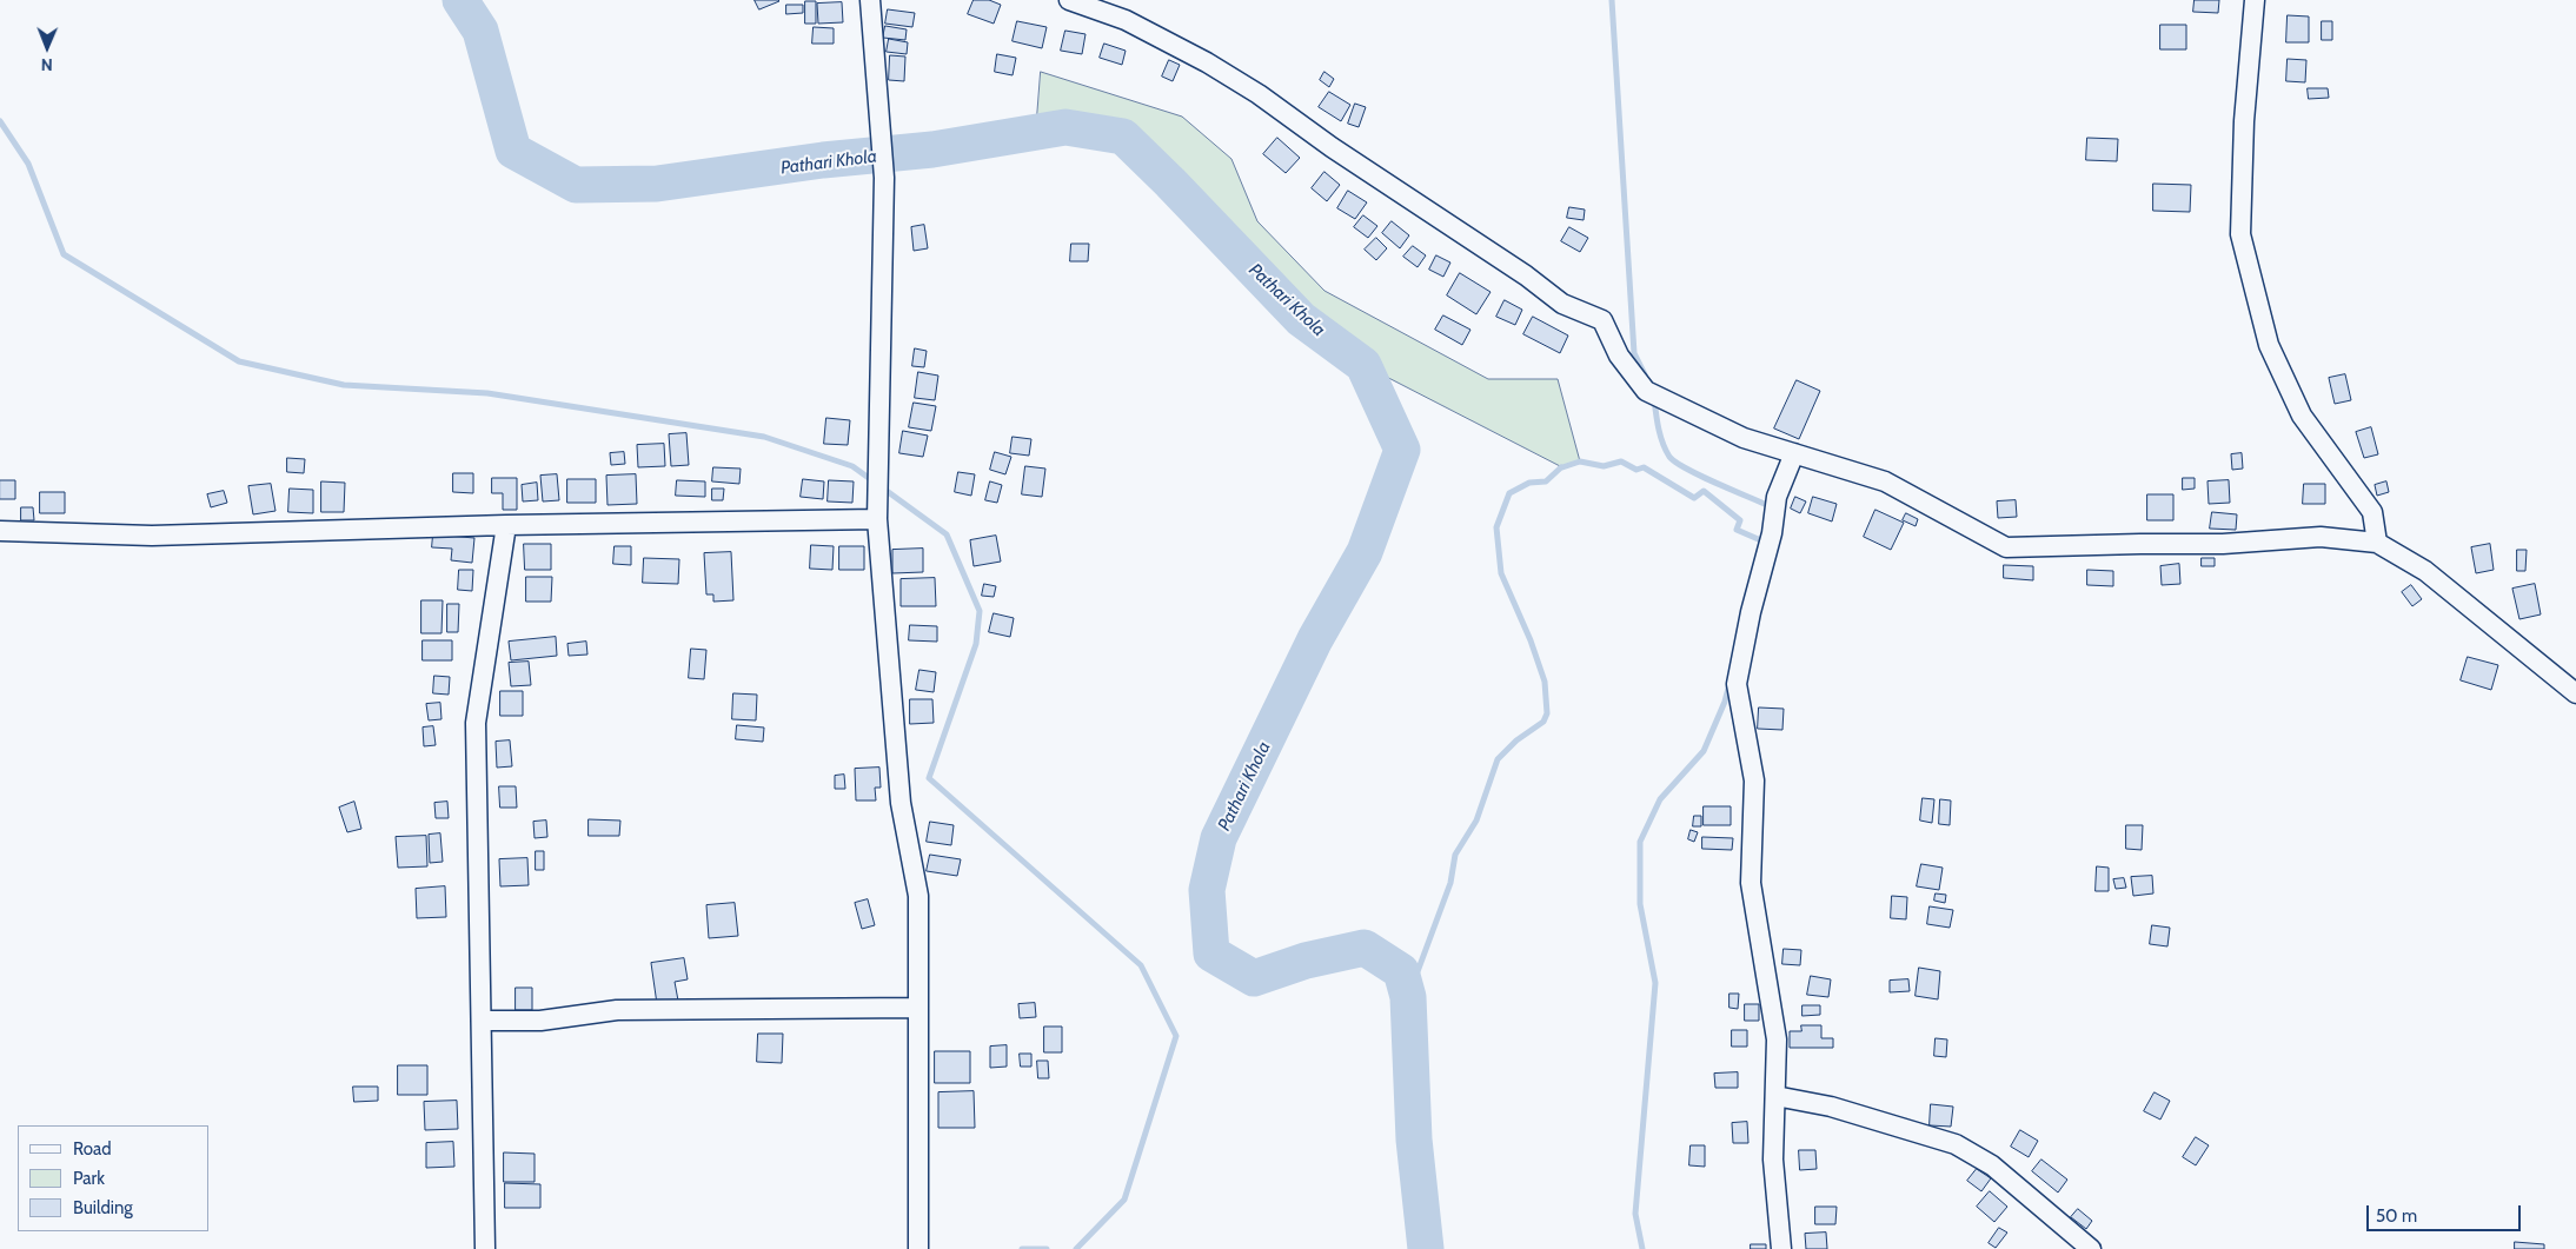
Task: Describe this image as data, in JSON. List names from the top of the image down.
{
  "water": ["Pathari Khola"],
  "legend": ["Road", "Park", "Building"],
  "scale_bar": "50 m",
  "north": "bottom"
}
